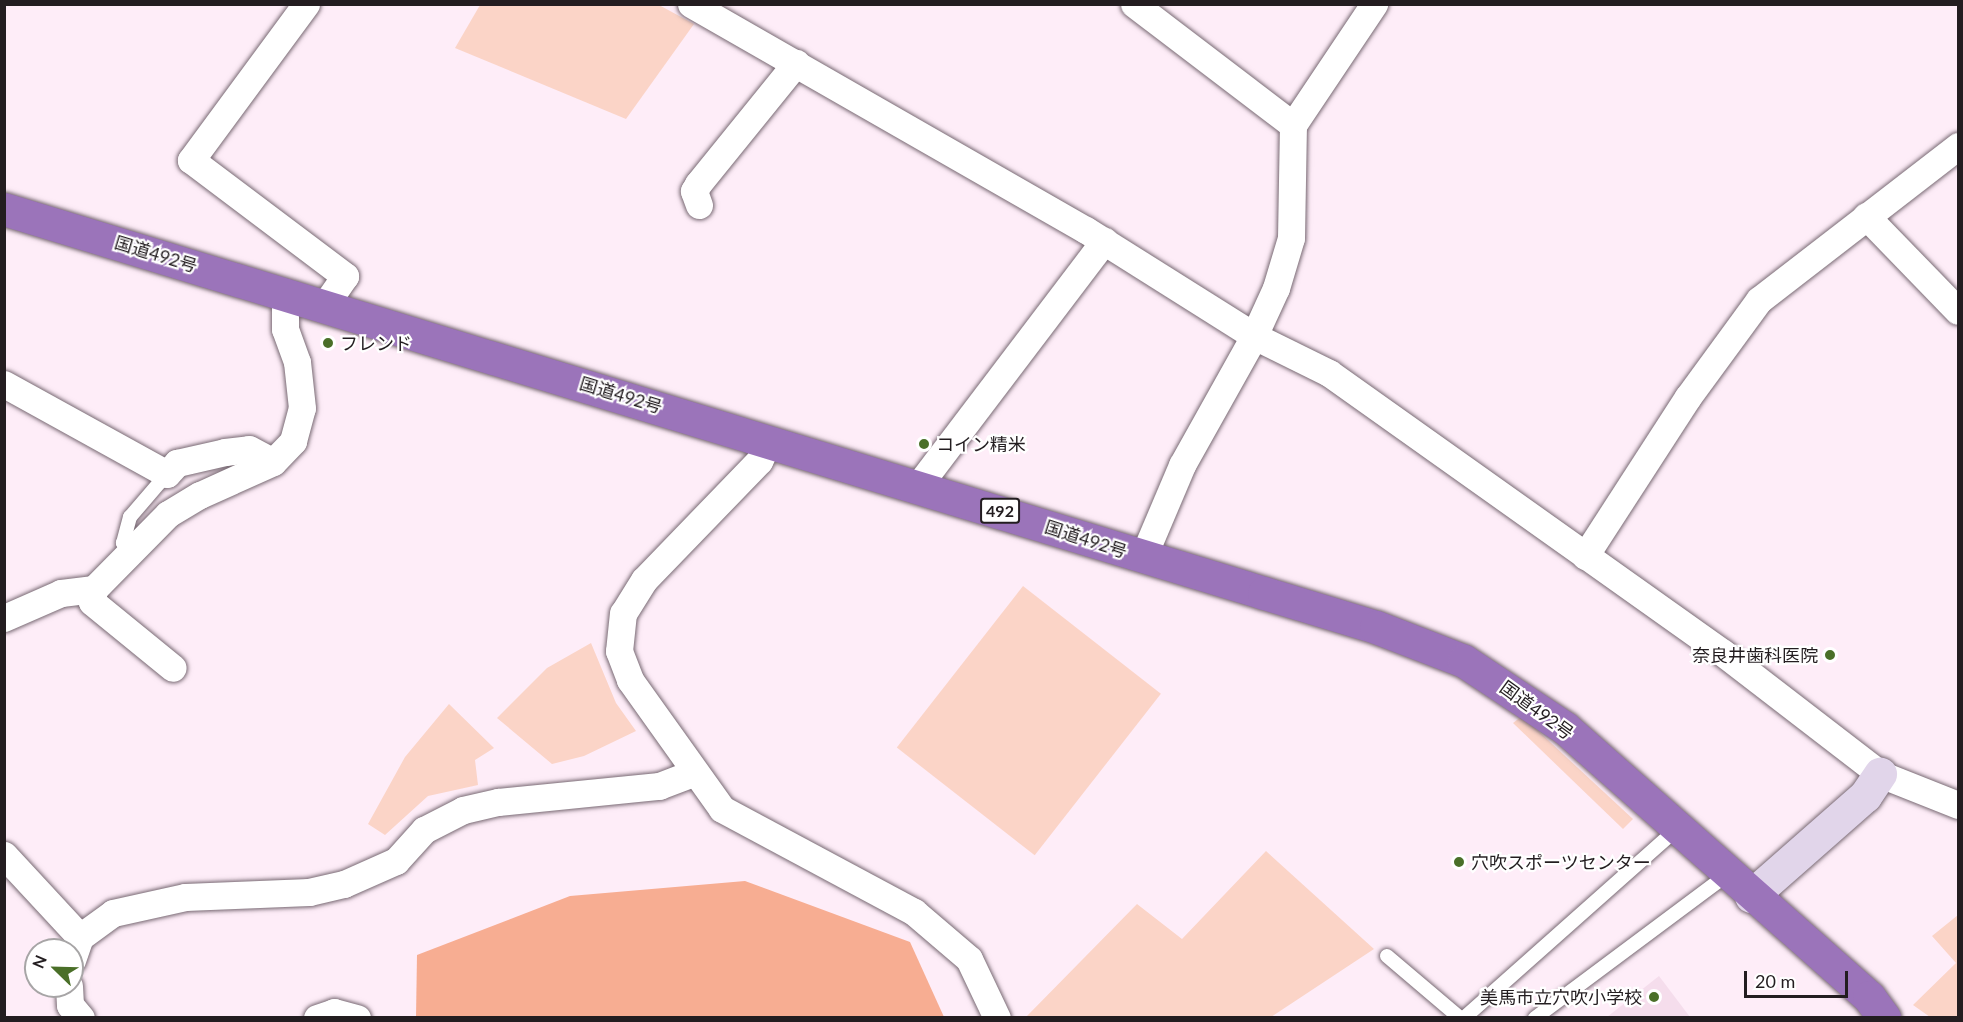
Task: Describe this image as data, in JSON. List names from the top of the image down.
{
  "streets": {
    "highway": ["国道492号", "492"]
  },
  "places": [
    "フレンド",
    "コイン精米",
    "奈良井歯科医院",
    "穴吹スポーツセンター",
    "美馬市立穴吹小学校"
  ],
  "scale_bar": "20 m",
  "north": "top left"
}
